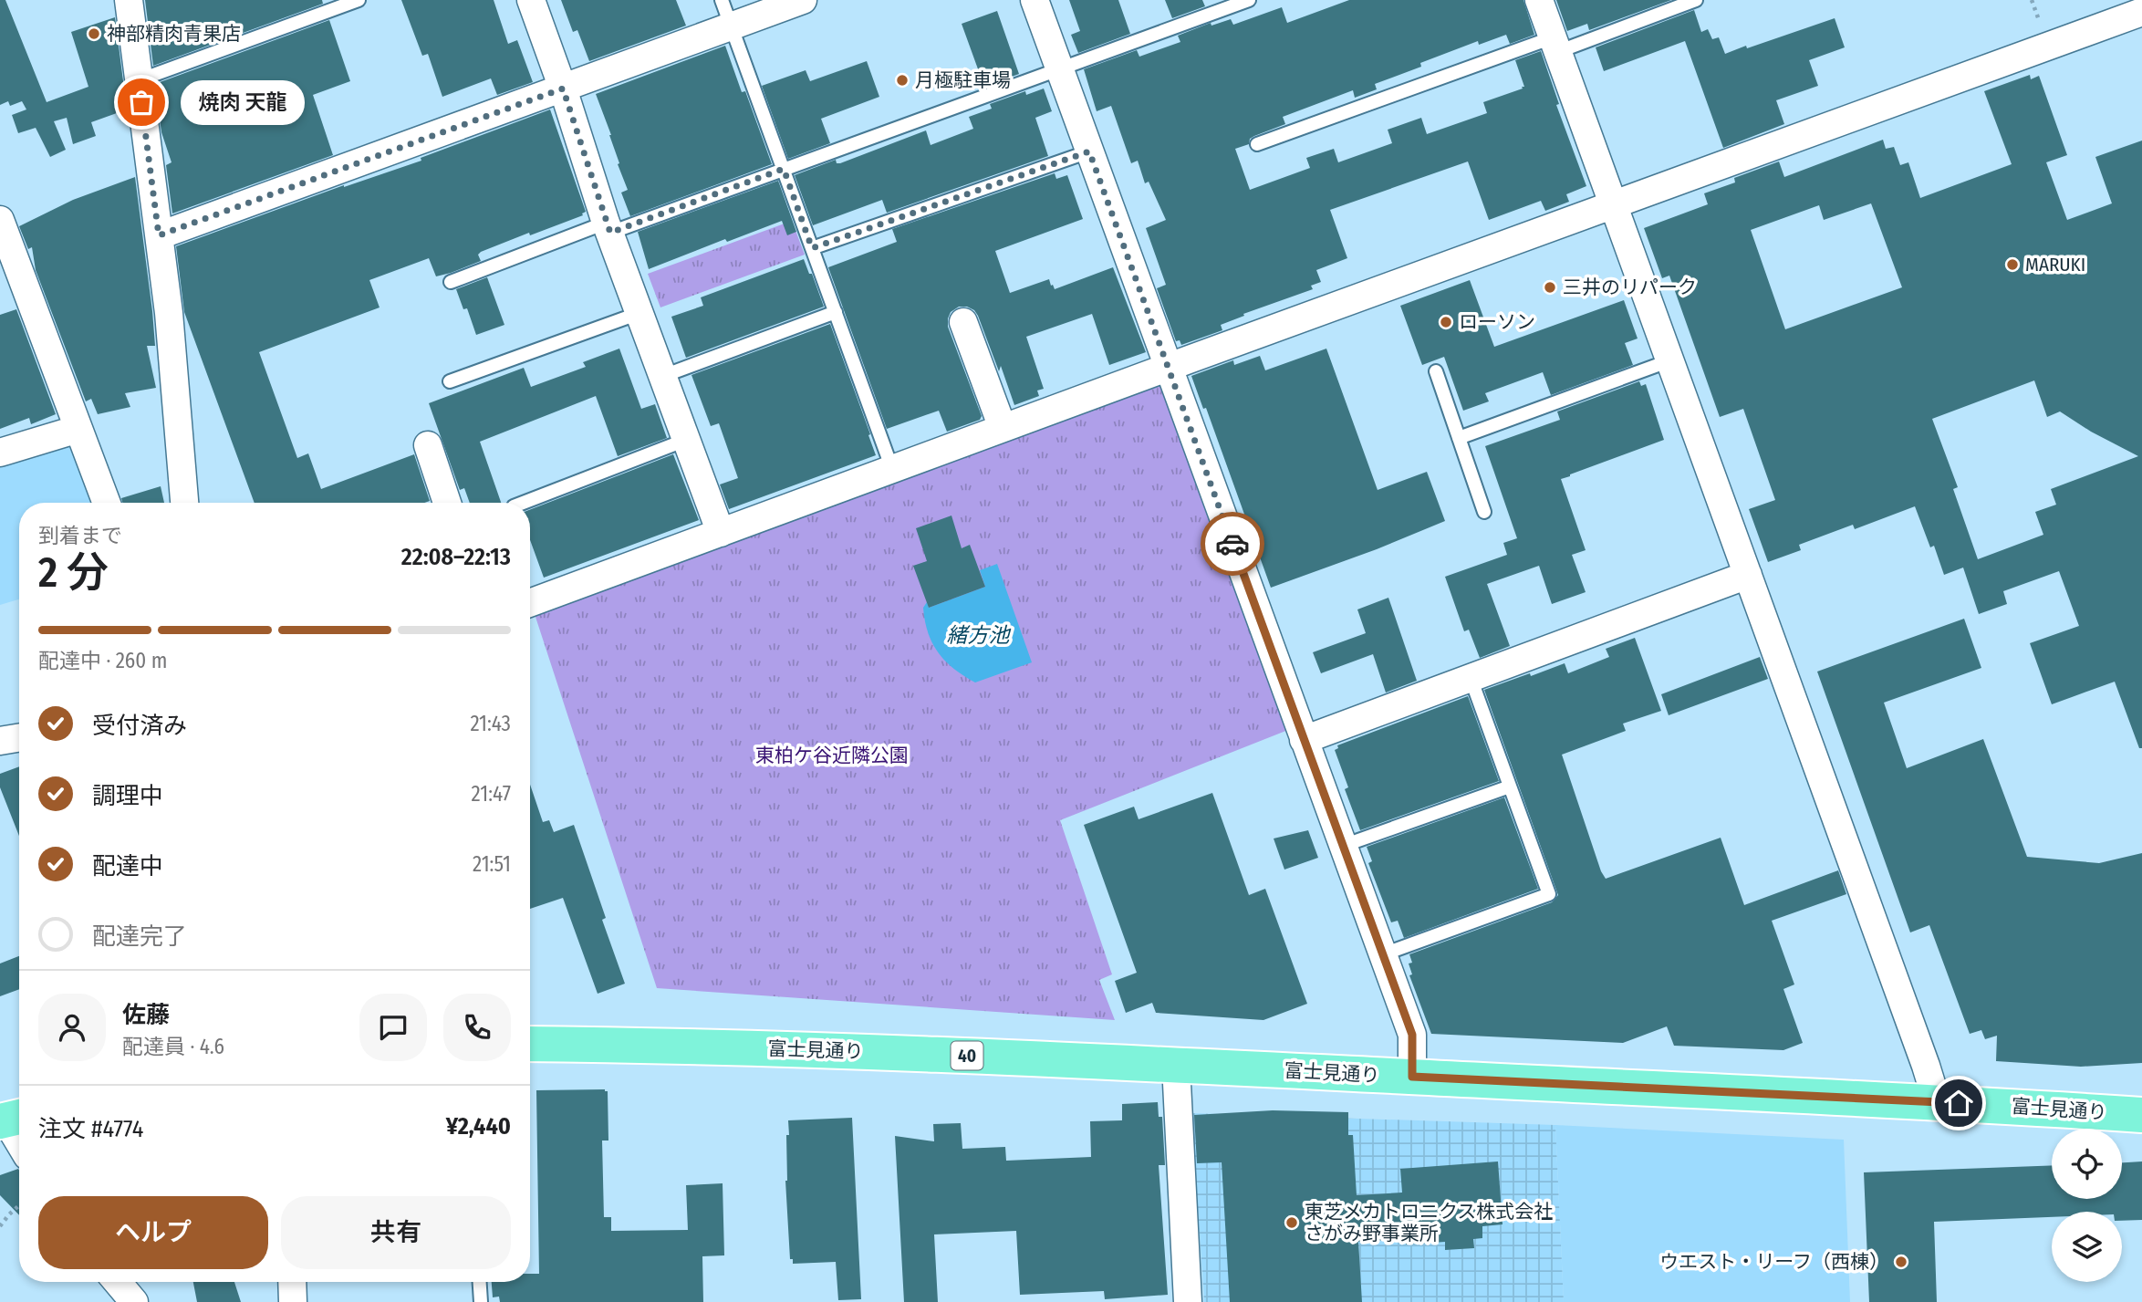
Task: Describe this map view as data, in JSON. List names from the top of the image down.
{
  "streets": {
    "main road": ["富士見通り", "40"]
  },
  "water": ["緒方池"],
  "parks": ["東柏ケ谷近隣公園"],
  "places": [
    "神部精肉青果店",
    "月極駐車場",
    "焼肉 天龍",
    "MARUKI",
    "三井のリパーク",
    "ローソン",
    "東芝メカトロニクス株式会社 さがみ野事業所",
    "ウエスト・リーフ（西棟）"
  ],
  "page": {
    "bubble": "焼肉 天龍",
    "heading": ["2 分", "到着まで", "22:08–22:13"],
    "panel": [
      "佐藤",
      "配達員 · 4.6",
      "注文 #4774",
      "¥2,440"
    ],
    "bar": "配達中 · 260 m",
    "list": [
      ["受付済み", "21:43"],
      ["調理中", "21:47"],
      ["配達中", "21:51"],
      "配達完了"
    ],
    "buttons": ["ヘルプ", "共有"]
  }
}
